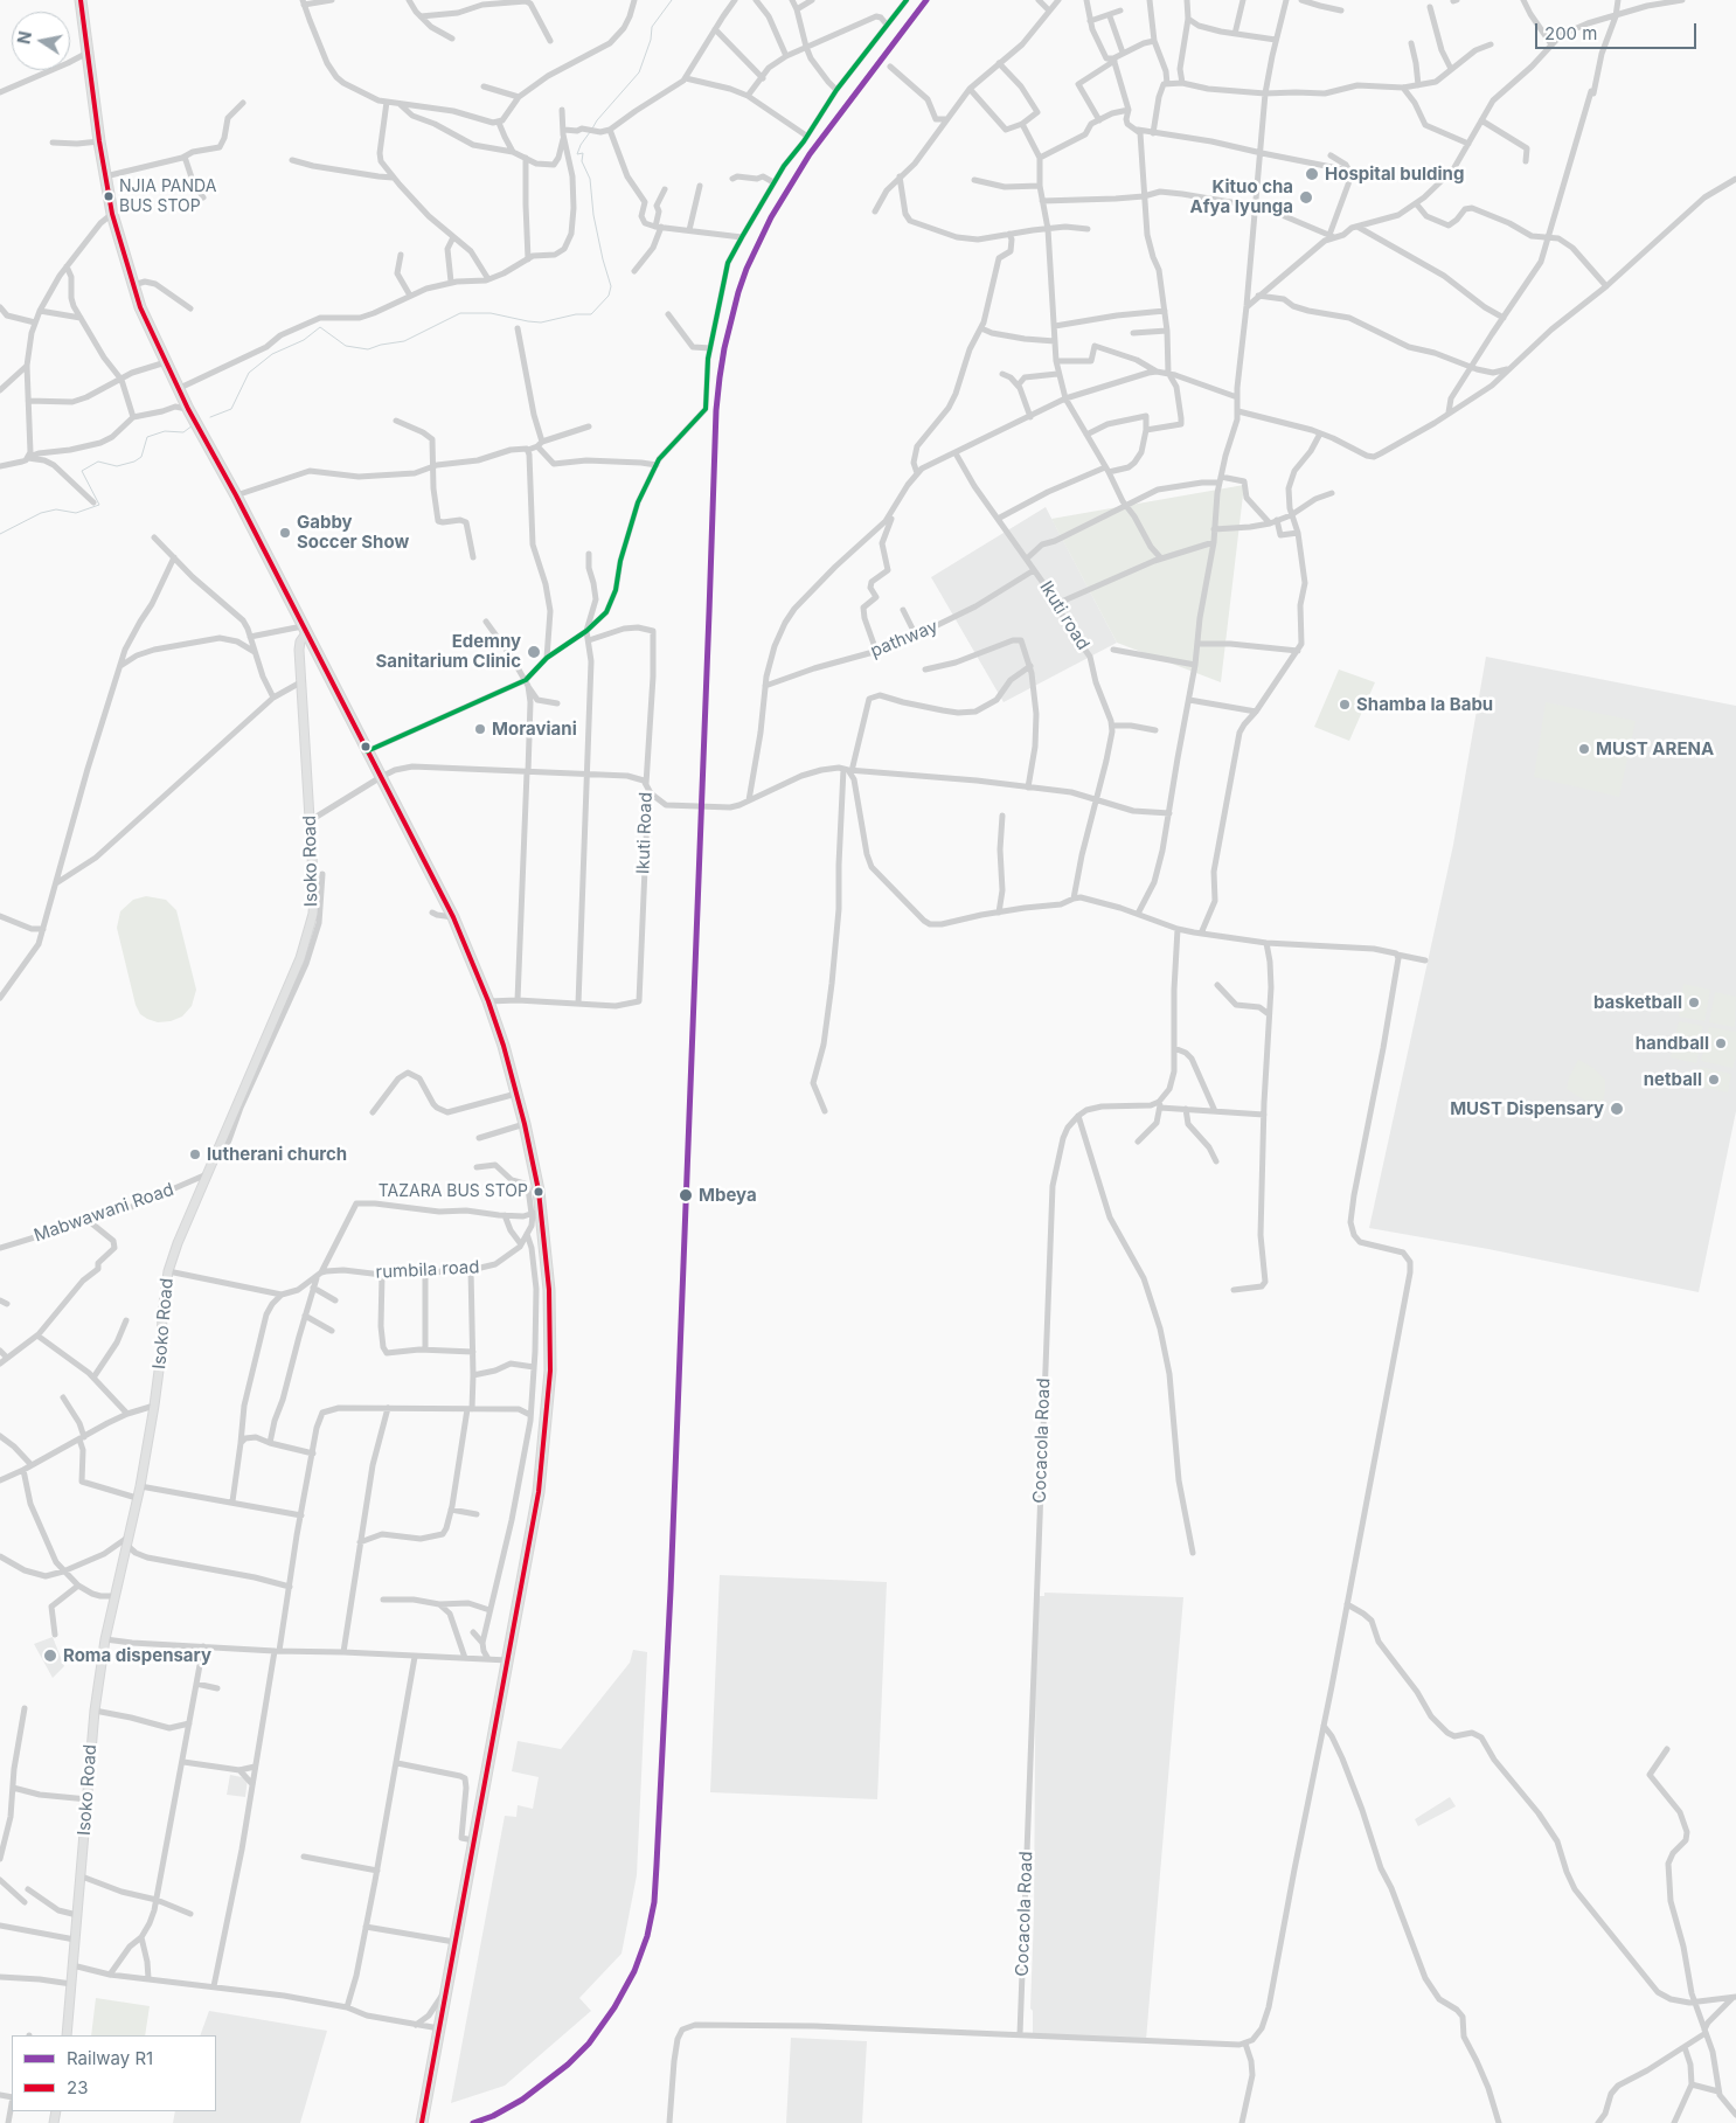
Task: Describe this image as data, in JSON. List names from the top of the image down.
{
  "streets": {
    "street": [
      "Ikuti road",
      "pathway",
      "Ikuti Road",
      "Isoko Road",
      "Mabwawani Road",
      "rumbila road",
      "Cocacola Road"
    ]
  },
  "crossings": [
    ["Ikuti road", "pathway"],
    ["Ikuti Road", "Isoko Road"],
    ["Isoko Road", "Mabwawani Road"]
  ],
  "places": [
    "Hospital bulding",
    "NJIA PANDA BUS STOP",
    "Kituo cha Afya Iyunga",
    "Gabby Soccer Show",
    "Edemny Sanitarium Clinic",
    "Shamba la Babu",
    "Moraviani",
    "MUST ARENA",
    "basketball",
    "handball",
    "netball",
    "MUST Dispensary",
    "lutherani church",
    "TAZARA BUS STOP",
    "Mbeya",
    "Roma dispensary"
  ],
  "lines": ["rail line R1", "transit line 23"],
  "legend": ["Railway R1", "23"],
  "scale_bar": "200 m",
  "north": "left"
}
